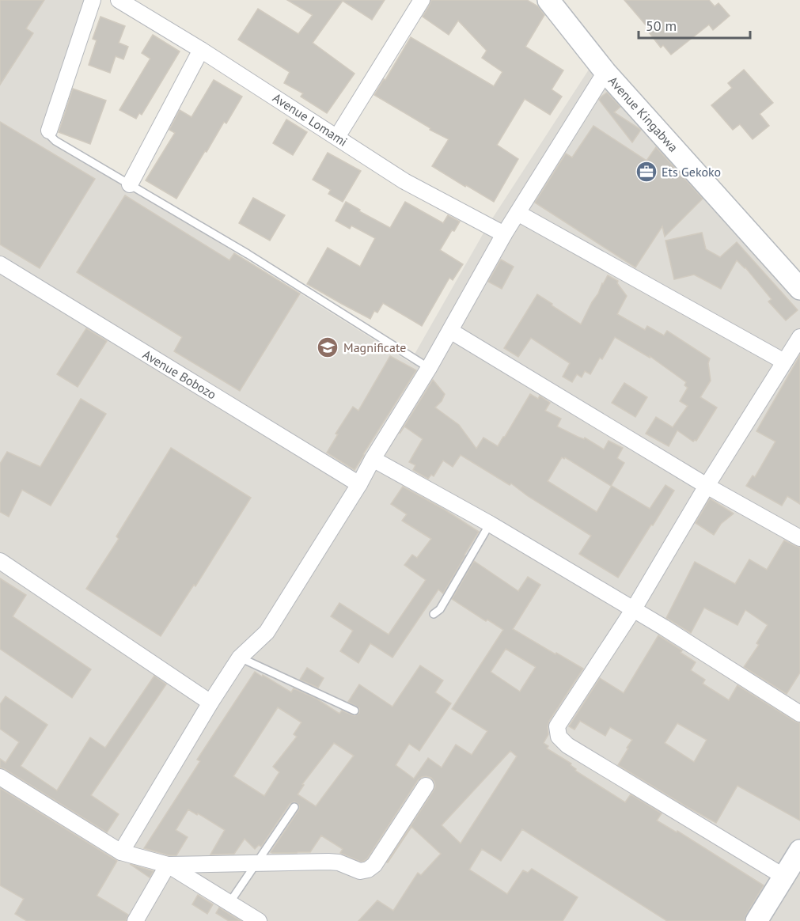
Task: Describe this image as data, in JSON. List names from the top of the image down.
{
  "streets": {
    "street": ["Avenue Kingabwa", "Avenue Lomami", "Avenue Bobozo"]
  },
  "places": {
    "office": ["Ets Gekoko"],
    "school or university": ["Magnificate"]
  },
  "scale_bar": "50 m"
}
